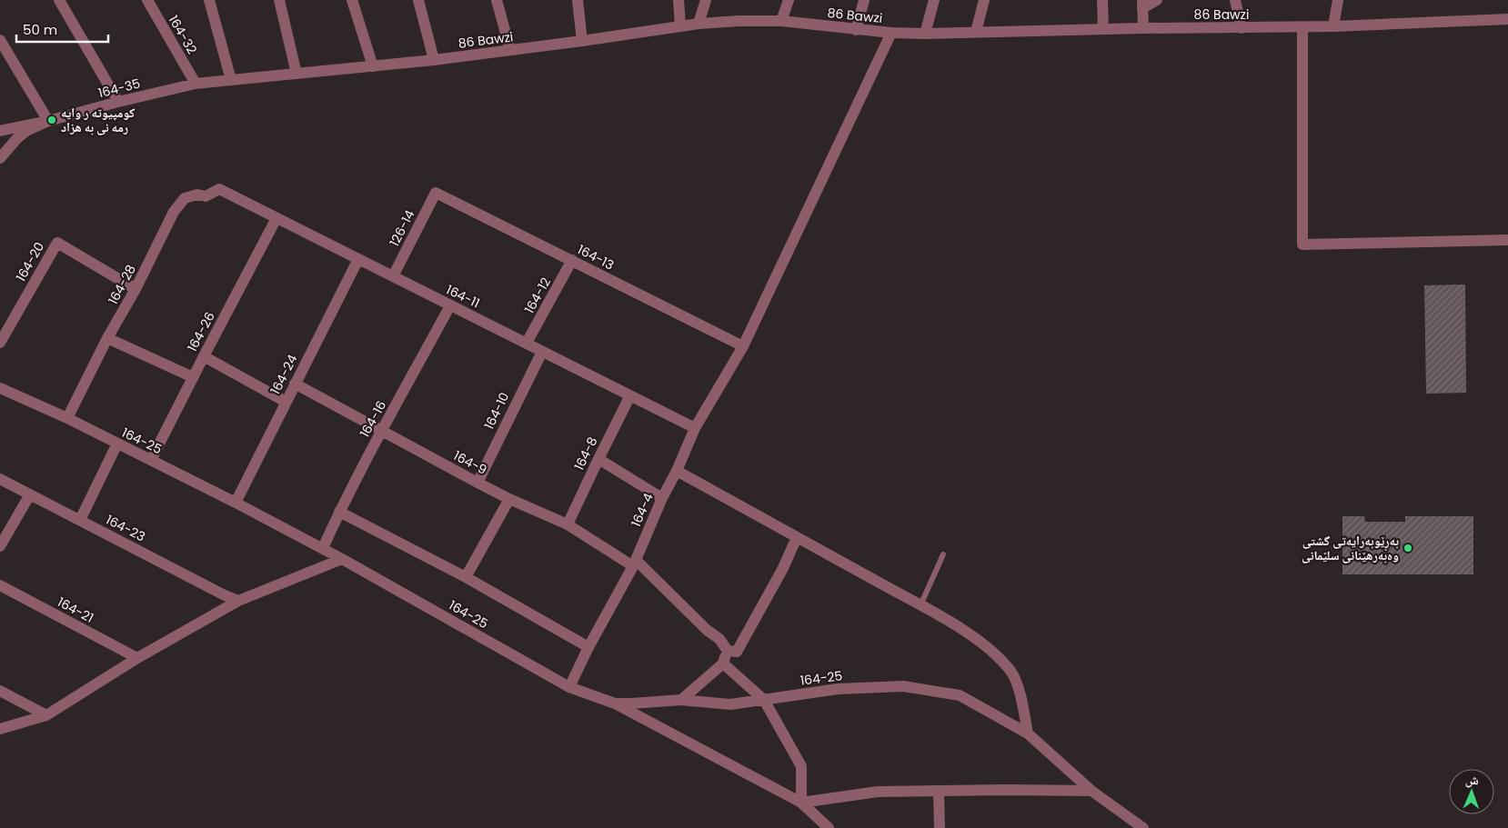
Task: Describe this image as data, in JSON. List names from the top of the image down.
{
  "streets": {
    "street": [
      "86 Bawzi",
      "164-32",
      "164-35",
      "126-14",
      "164-13",
      "164-20",
      "164-28",
      "164-12",
      "164-11",
      "164-26",
      "164-24",
      "164-10",
      "164-16",
      "164-25",
      "164-8",
      "164-9",
      "164-4",
      "164-23",
      "164-21"
    ]
  },
  "crossings": [
    ["86 Bawzi", "164-35"],
    ["86 Bawzi", "164-4"],
    ["164-32", "164-35"],
    ["126-14", "164-13"],
    ["126-14", "164-11"],
    ["164-13", "164-12"],
    ["164-13", "164-4"],
    ["164-20", "164-28"],
    ["164-28", "164-11"],
    ["164-28", "164-25"],
    ["164-12", "164-11"],
    ["164-11", "164-26"],
    ["164-11", "164-24"],
    ["164-11", "164-10"],
    ["164-11", "164-16"],
    ["164-11", "164-8"],
    ["164-11", "164-4"],
    ["164-26", "164-25"],
    ["164-24", "164-25"],
    ["164-24", "164-9"],
    ["164-10", "164-9"],
    ["164-16", "164-25"],
    ["164-16", "164-9"],
    ["164-25", "164-4"],
    ["164-8", "164-9"],
    ["164-9", "164-4"]
  ],
  "places": ["کومپیوته ر وایه رمه نی به هزاد", "بەڕێوبەرایەتی گشتی وەبەرهێنانی سلێمانی"],
  "scale_bar": "50 m",
  "north": "top"
}
